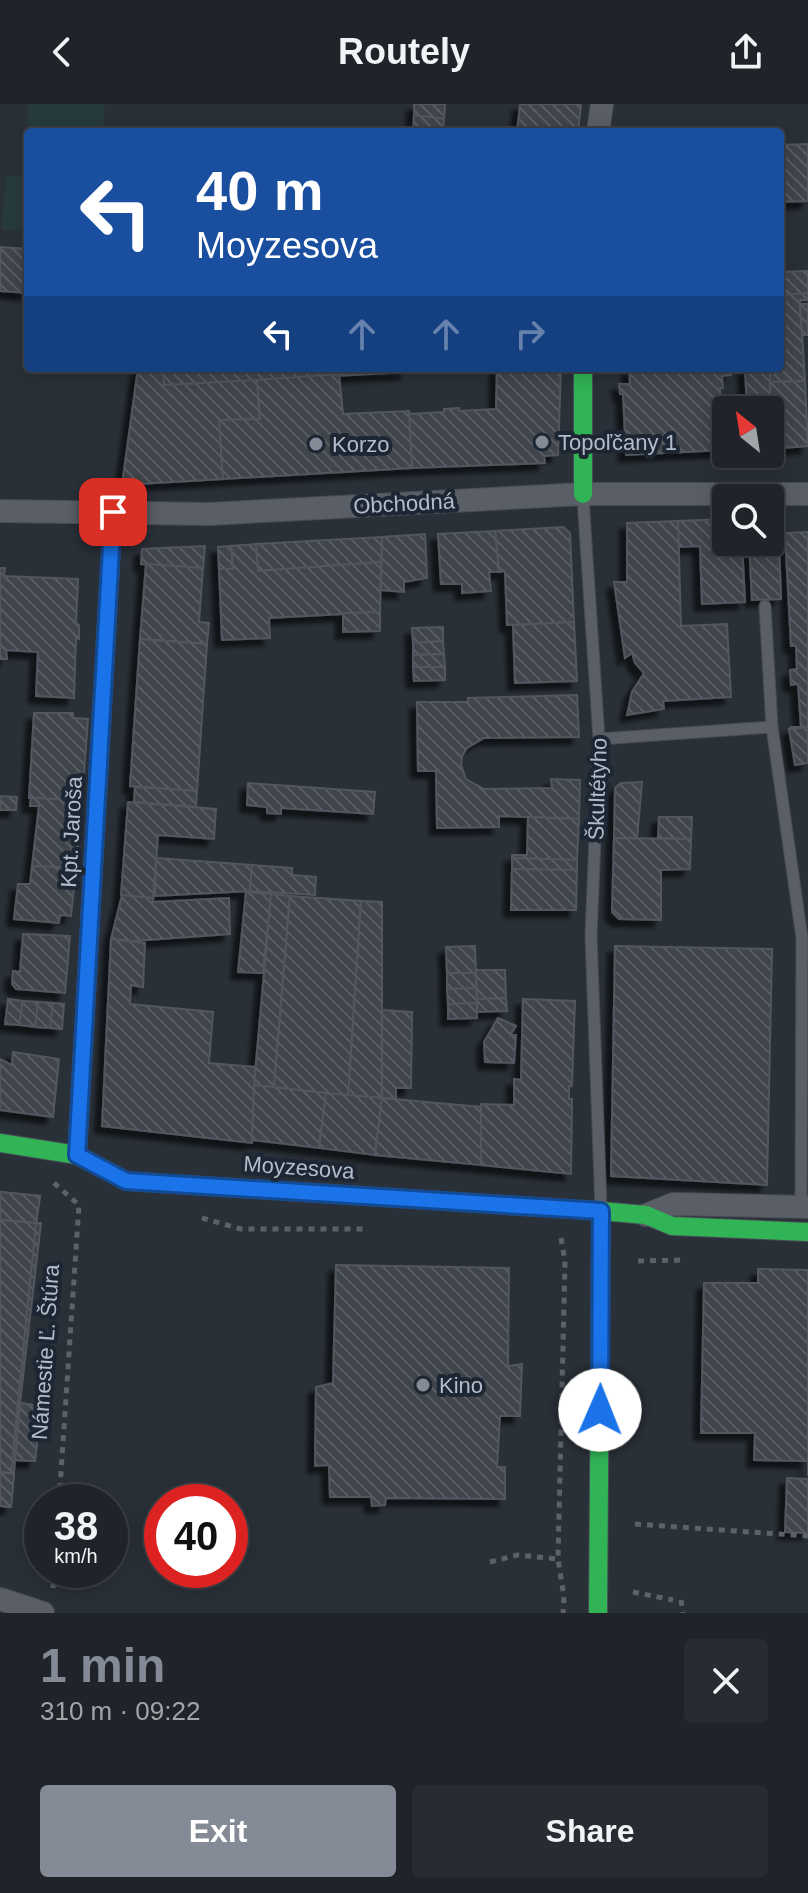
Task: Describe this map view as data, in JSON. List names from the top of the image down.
{
  "streets": {
    "street": [
      "Obchodná",
      "Škultétyho",
      "Kpt. Jaroša",
      "Moyzesova"
    ],
    "path": ["Námestie Ľ. Štúra"]
  },
  "crossings": [
    ["Obchodná", "Škultétyho"],
    ["Obchodná", "Kpt. Jaroša"],
    ["Škultétyho", "Moyzesova"],
    ["Kpt. Jaroša", "Moyzesova"]
  ],
  "places": ["Topoľčany 1", "Korzo", "Kino"],
  "north": "top left",
  "page": {
    "header": "Routely",
    "turn": ["40 m", "Moyzesova"],
    "speed": "38 km/h",
    "limit": "40",
    "heading": ["1 min", "310 m · 09:22"],
    "buttons": ["Exit", "Share"]
  }
}
